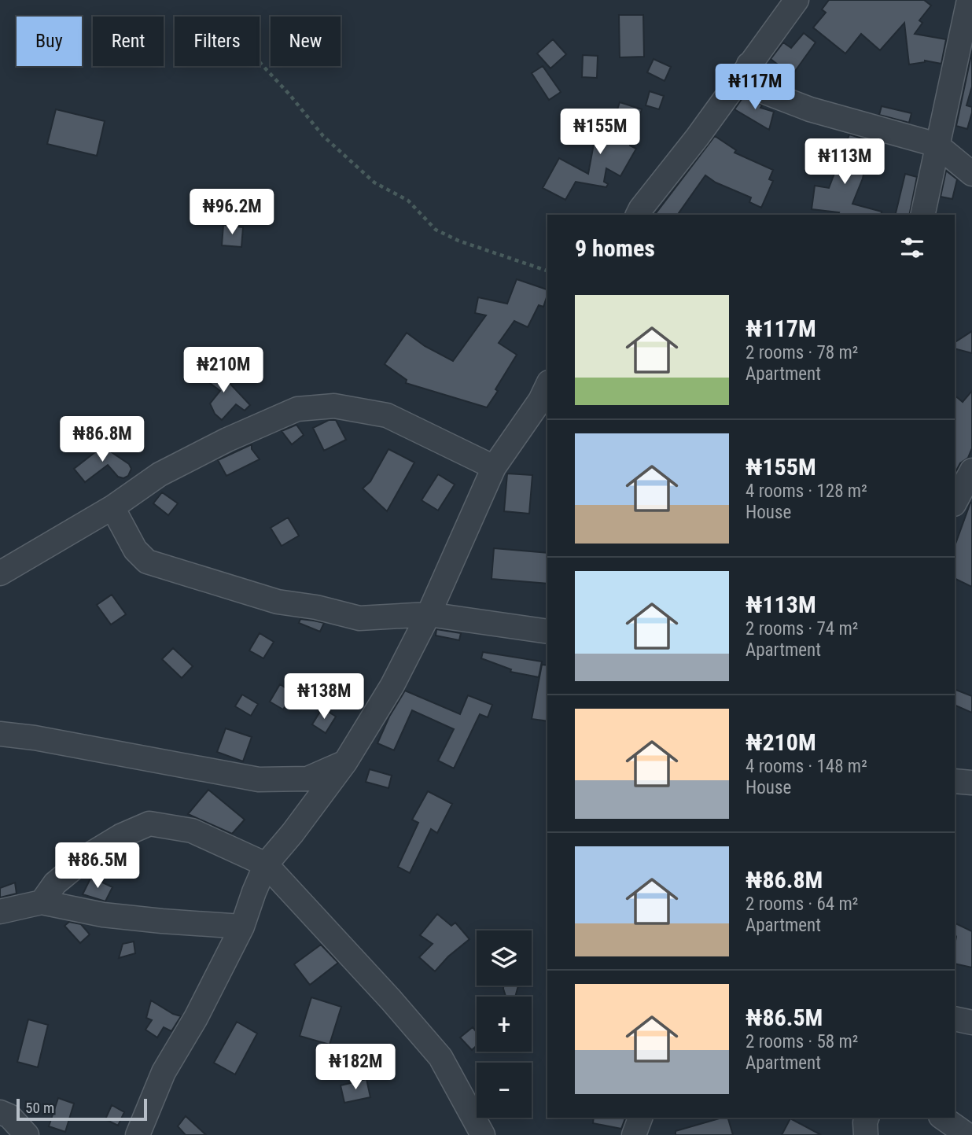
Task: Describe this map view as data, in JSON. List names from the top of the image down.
{
  "scale_bar": "50 m",
  "page": {
    "chip": [
      "Buy",
      "Rent",
      "Filters",
      "New"
    ],
    "price": [
      "₦117M",
      "₦155M",
      "₦113M",
      "₦96.2M",
      "₦210M",
      "₦86.8M",
      "₦138M",
      "₦86.5M",
      "₦182M"
    ],
    "heading": "9 homes",
    "list": [
      {
        "name": "₦117M",
        "note": "2 rooms · 78 m² · Apartment"
      },
      {
        "name": "₦155M",
        "note": "4 rooms · 128 m² · House"
      },
      {
        "name": "₦113M",
        "note": "2 rooms · 74 m² · Apartment"
      },
      {
        "name": "₦210M",
        "note": "4 rooms · 148 m² · House"
      },
      {
        "name": "₦86.8M",
        "note": "2 rooms · 64 m² · Apartment"
      },
      {
        "name": "₦86.5M",
        "note": "2 rooms · 58 m² · Apartment"
      }
    ],
    "map_buttons": ["+", "−"],
    "scale": "50 m"
  }
}
